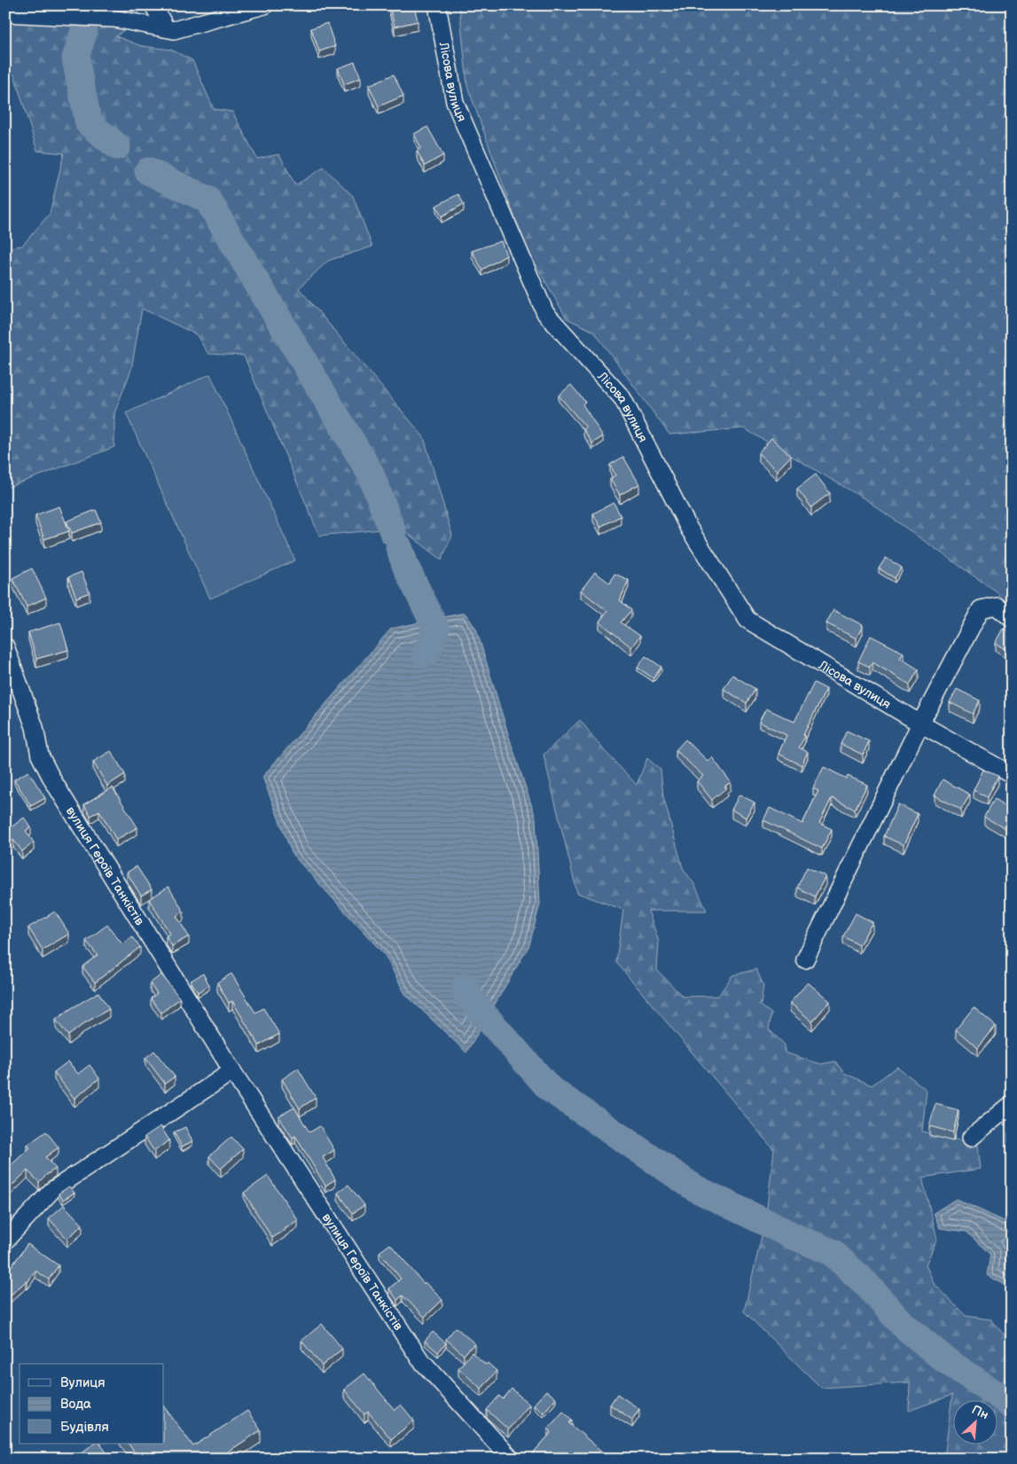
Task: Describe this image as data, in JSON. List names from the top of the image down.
{
  "streets": {
    "street": ["Лісова вулиця", "вулиця Героїв Танкістів"]
  },
  "legend": ["Вулиця", "Вода", "Будівля"],
  "north": "top right"
}
